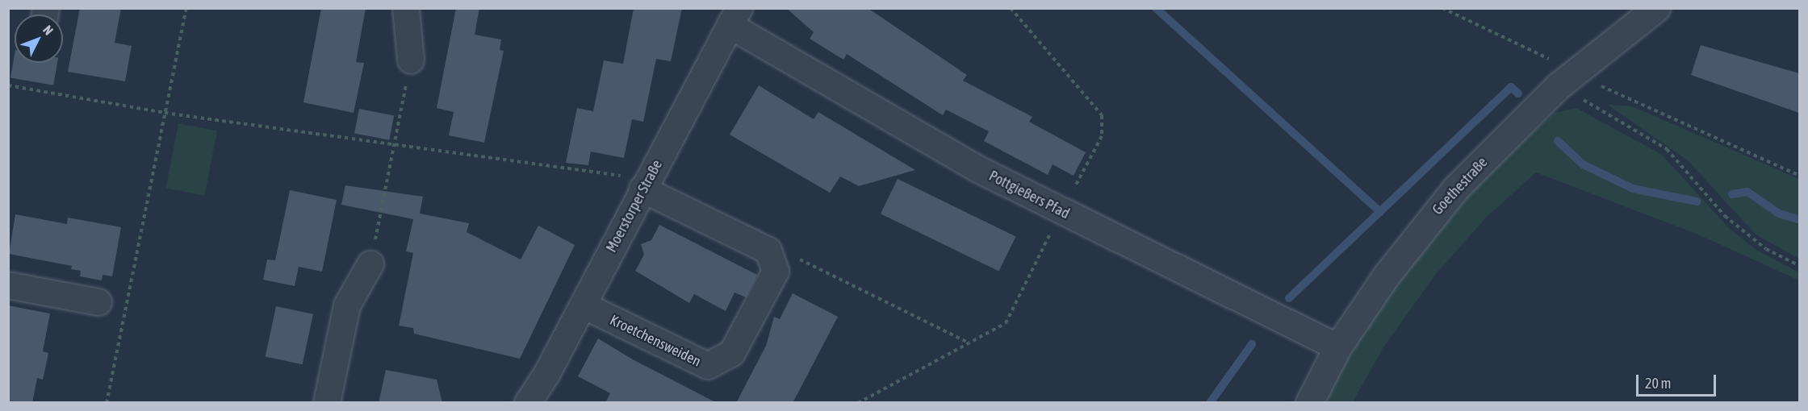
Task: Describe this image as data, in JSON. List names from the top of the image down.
{
  "streets": {
    "street": [
      "Goethestraße",
      "Pottgießers Pfad",
      "Moerstorper Straße",
      "Kroetchensweiden"
    ]
  },
  "crossings": [
    ["Goethestraße", "Pottgießers Pfad"],
    ["Pottgießers Pfad", "Moerstorper Straße"],
    ["Moerstorper Straße", "Kroetchensweiden"]
  ],
  "scale_bar": "20 m",
  "north": "top right"
}
